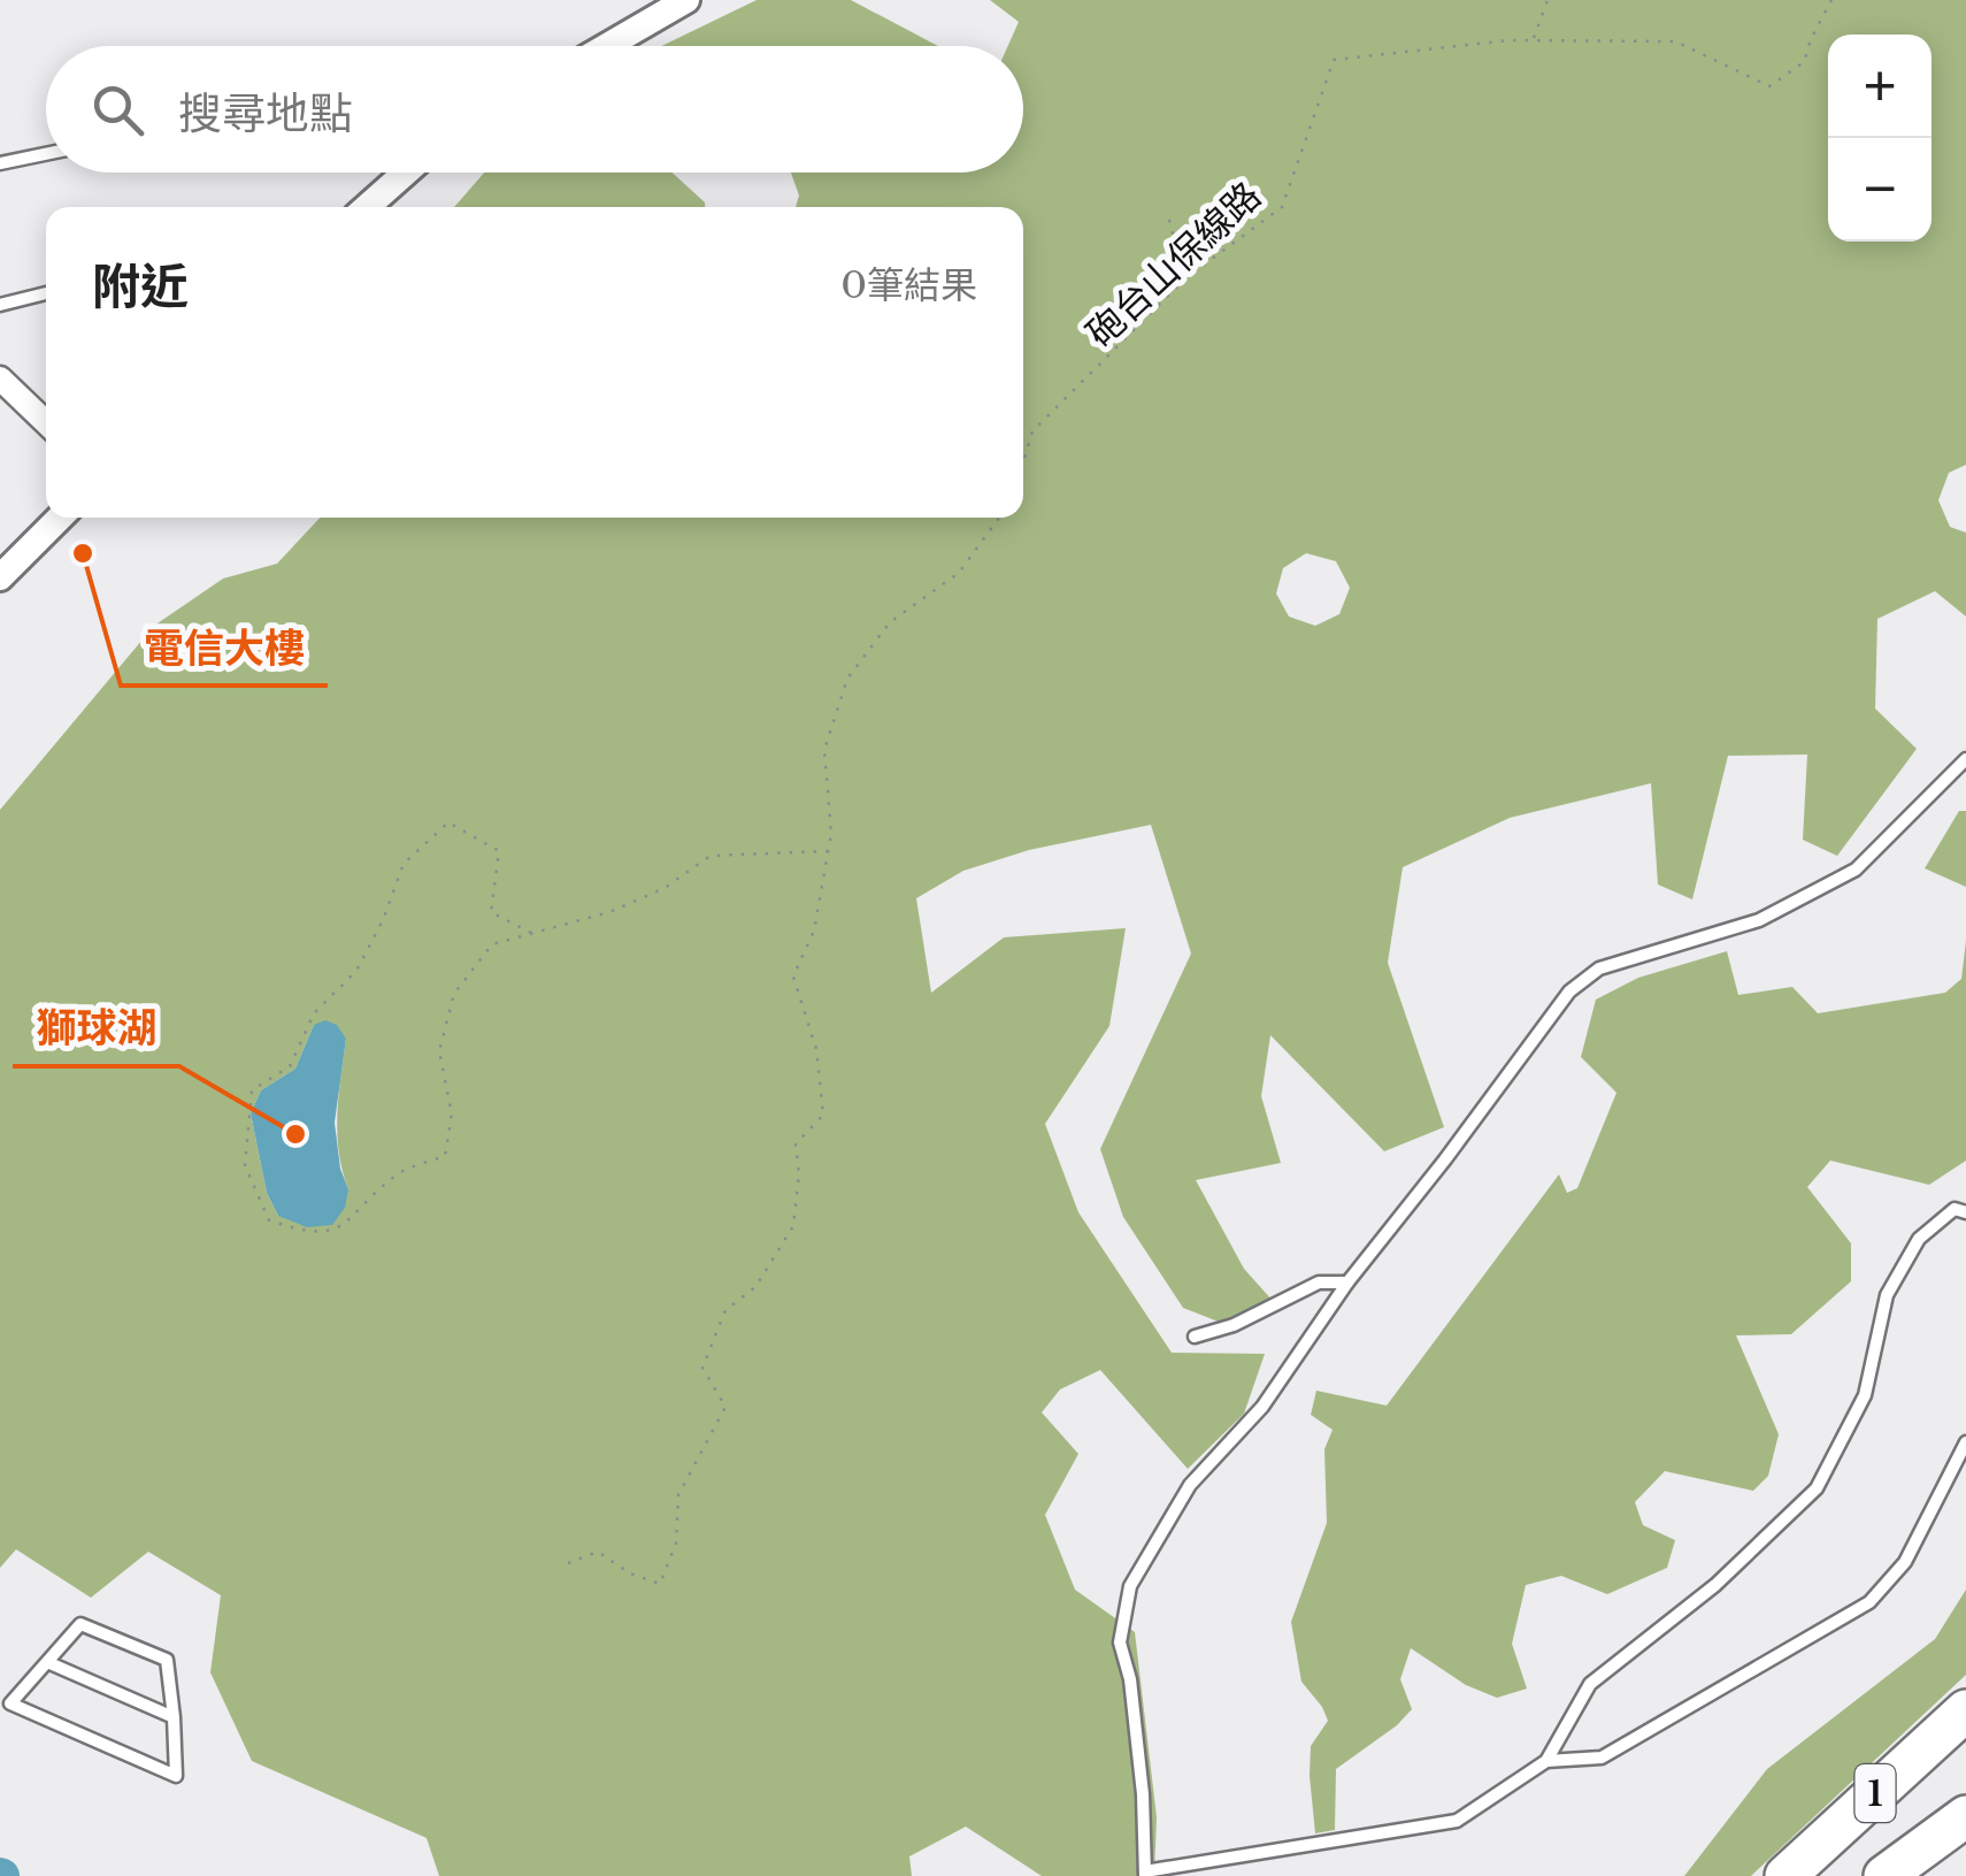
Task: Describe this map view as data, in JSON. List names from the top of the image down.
{
  "streets": {
    "highway": ["1"],
    "path": ["砲台山保線路"]
  },
  "places": ["電信大樓", "獅球湖"],
  "page": {
    "map_buttons": ["+", "−"],
    "search": "搜尋地點",
    "heading": ["附近", "0筆結果"]
  }
}
